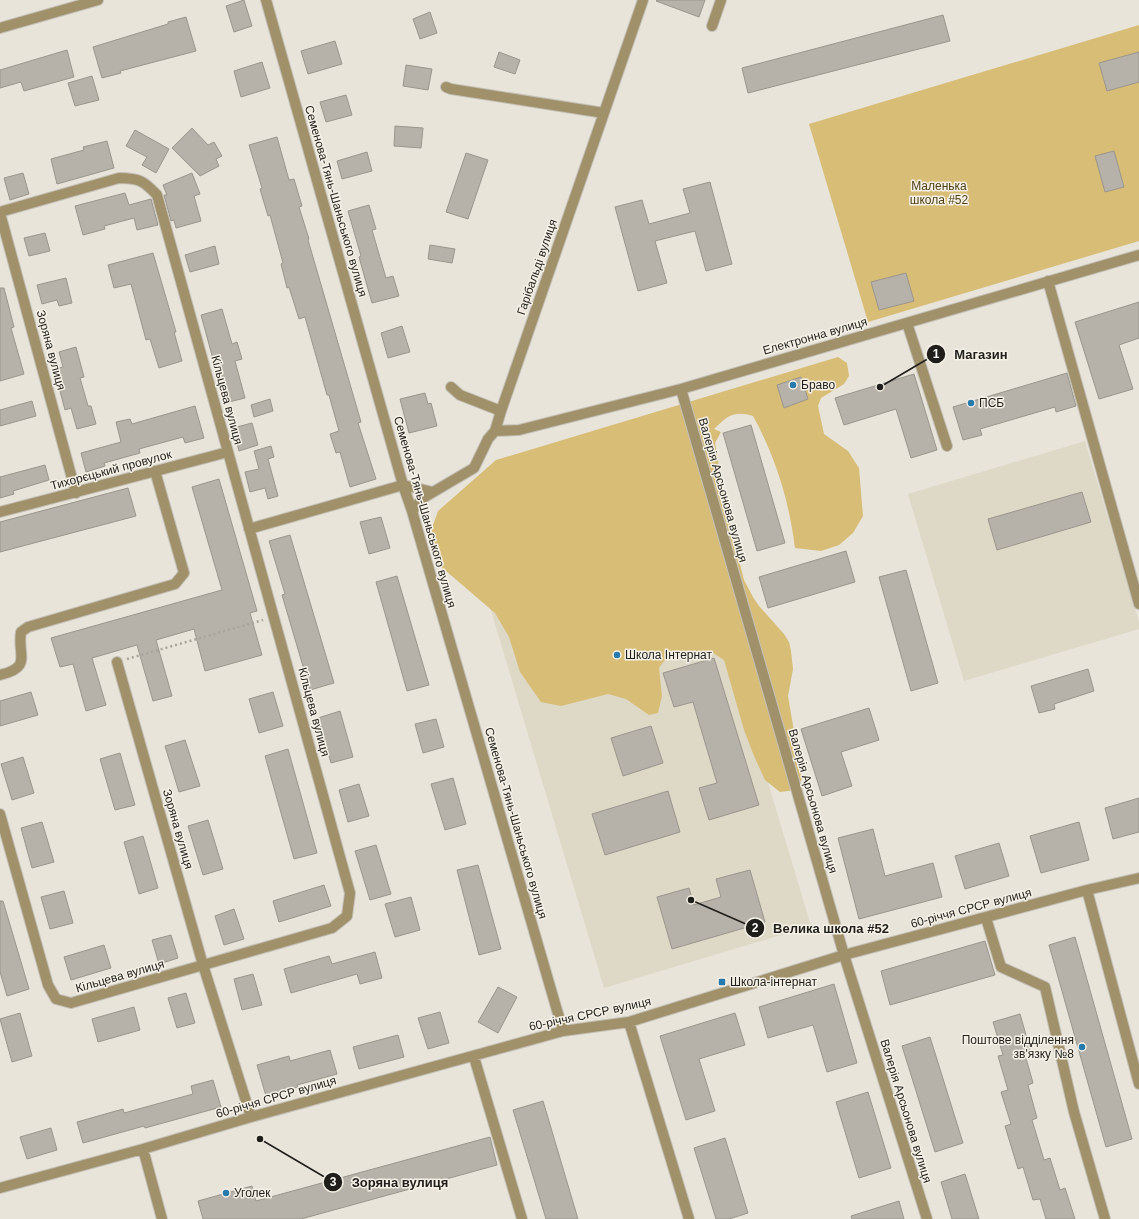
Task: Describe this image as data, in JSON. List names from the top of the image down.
{
  "streets": {
    "street": [
      "Семенова-Тянь-Шаньського вулиця",
      "Гарібальді вулиця",
      "Електронна вулиця",
      "Зоряна вулиця",
      "Кільцева вулиця",
      "Тихорєцький провулок",
      "Валерія Арсьонова вулиця",
      "60-річчя СРСР вулиця"
    ]
  },
  "crossings": [
    ["Семенова-Тянь-Шаньського вулиця", "Гарібальді вулиця"],
    ["Семенова-Тянь-Шаньського вулиця", "60-річчя СРСР вулиця"],
    ["Гарібальді вулиця", "Електронна вулиця"],
    ["Електронна вулиця", "Валерія Арсьонова вулиця"],
    ["Зоряна вулиця", "Кільцева вулиця"],
    ["Зоряна вулиця", "Тихорєцький провулок"],
    ["Зоряна вулиця", "60-річчя СРСР вулиця"],
    ["Кільцева вулиця", "Тихорєцький провулок"],
    ["Валерія Арсьонова вулиця", "60-річчя СРСР вулиця"]
  ],
  "parks": ["Маленька школа #52"],
  "places": {
    "other": [
      "Браво",
      "Магазин",
      "ПСБ",
      "Школа Інтернат",
      "Велика школа #52",
      "Поштове відділення зв'язку №8",
      "Зоряна вулиця",
      "Уголек"
    ],
    "transit": ["Школа-інтернат"]
  }
}
